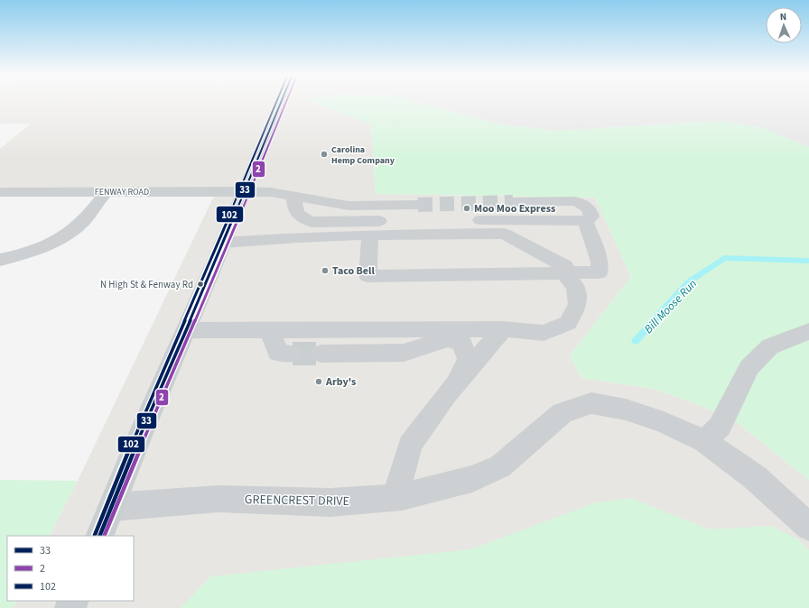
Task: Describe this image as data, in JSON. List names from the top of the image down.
{
  "streets": {
    "street": ["FENWAY ROAD", "GREENCREST DRIVE"]
  },
  "water": ["Bill Moose Run"],
  "places": [
    "Carolina Hemp Company",
    "Moo Moo Express",
    "Taco Bell",
    "N High St & Fenway Rd",
    "Arby's"
  ],
  "lines": ["transit line 33", "transit line 2", "transit line 102"],
  "legend": ["33", "2", "102"],
  "north": "top"
}
